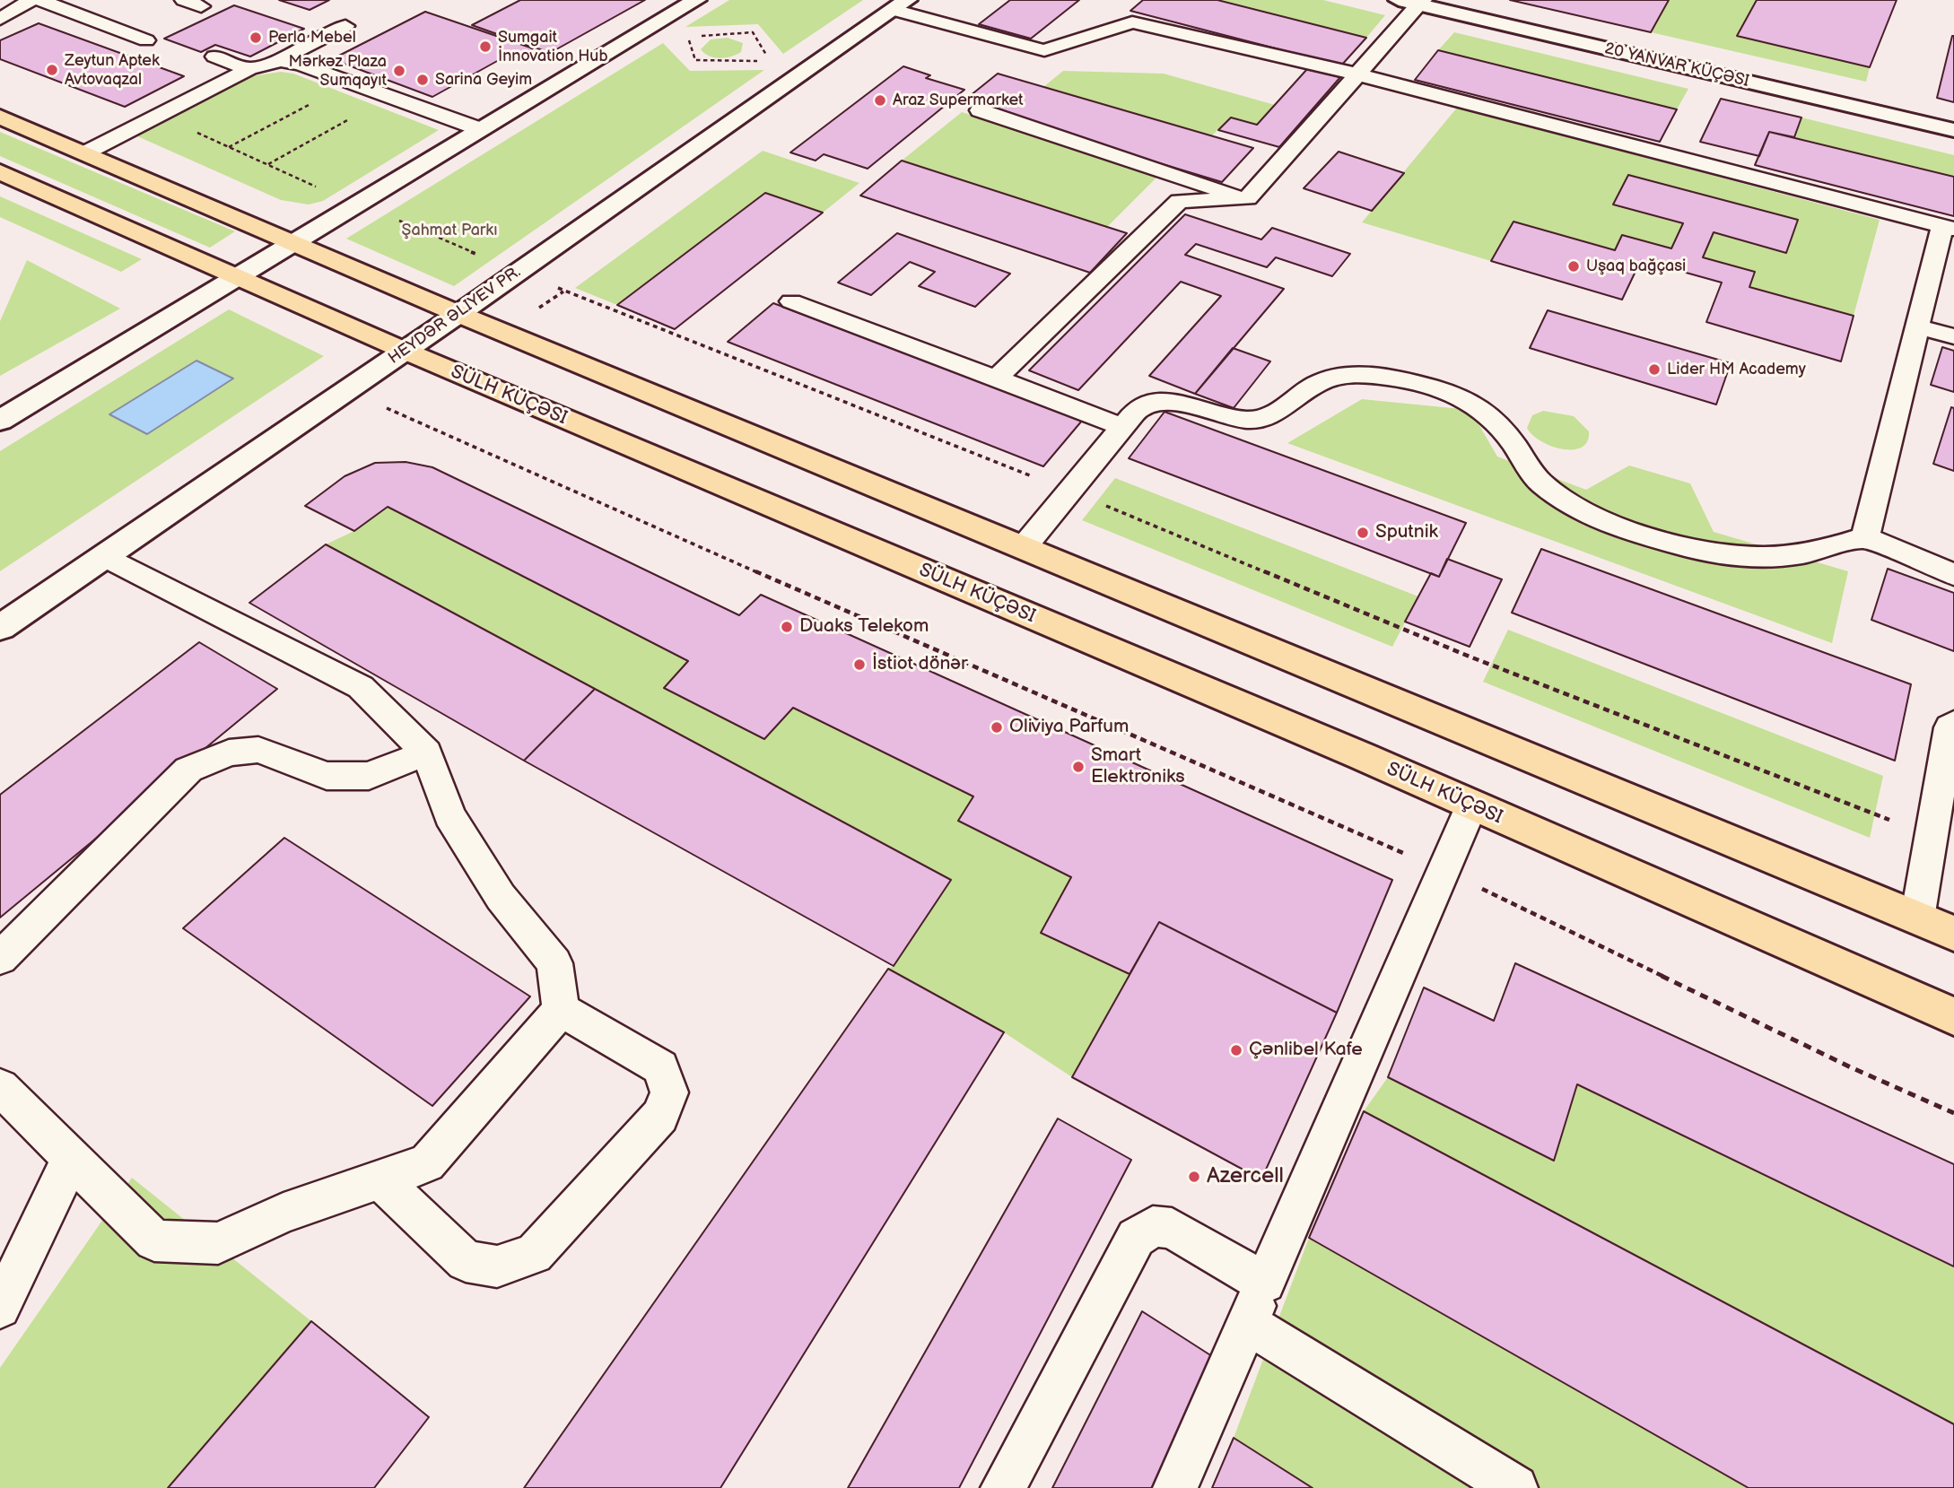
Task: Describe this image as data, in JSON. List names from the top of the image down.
{
  "streets": {
    "highway": ["SÜLH KÜÇƏSI"],
    "main road": ["20 YANVAR KÜÇƏSI", "HEYDƏR ƏLIYEV PR."]
  },
  "crossings": [
    ["HEYDƏR ƏLIYEV PR.", "SÜLH KÜÇƏSI"]
  ],
  "parks": ["Şahmat Parkı"],
  "places": [
    "Perla Mebel",
    "Sumgait İnnovation Hub",
    "Zeytun Aptek Avtovaqzal",
    "Mərkəz Plaza Sumqayıt",
    "Sarina Geyim",
    "Araz Supermarket",
    "Uşaq bağçasi",
    "Lider HM Academy",
    "Sputnik",
    "Duaks Telekom",
    "İstiot dönәr",
    "Oliviya Parfum",
    "Smart Elektroniks",
    "Çənlibel Kafe",
    "Azercell"
  ]
}
